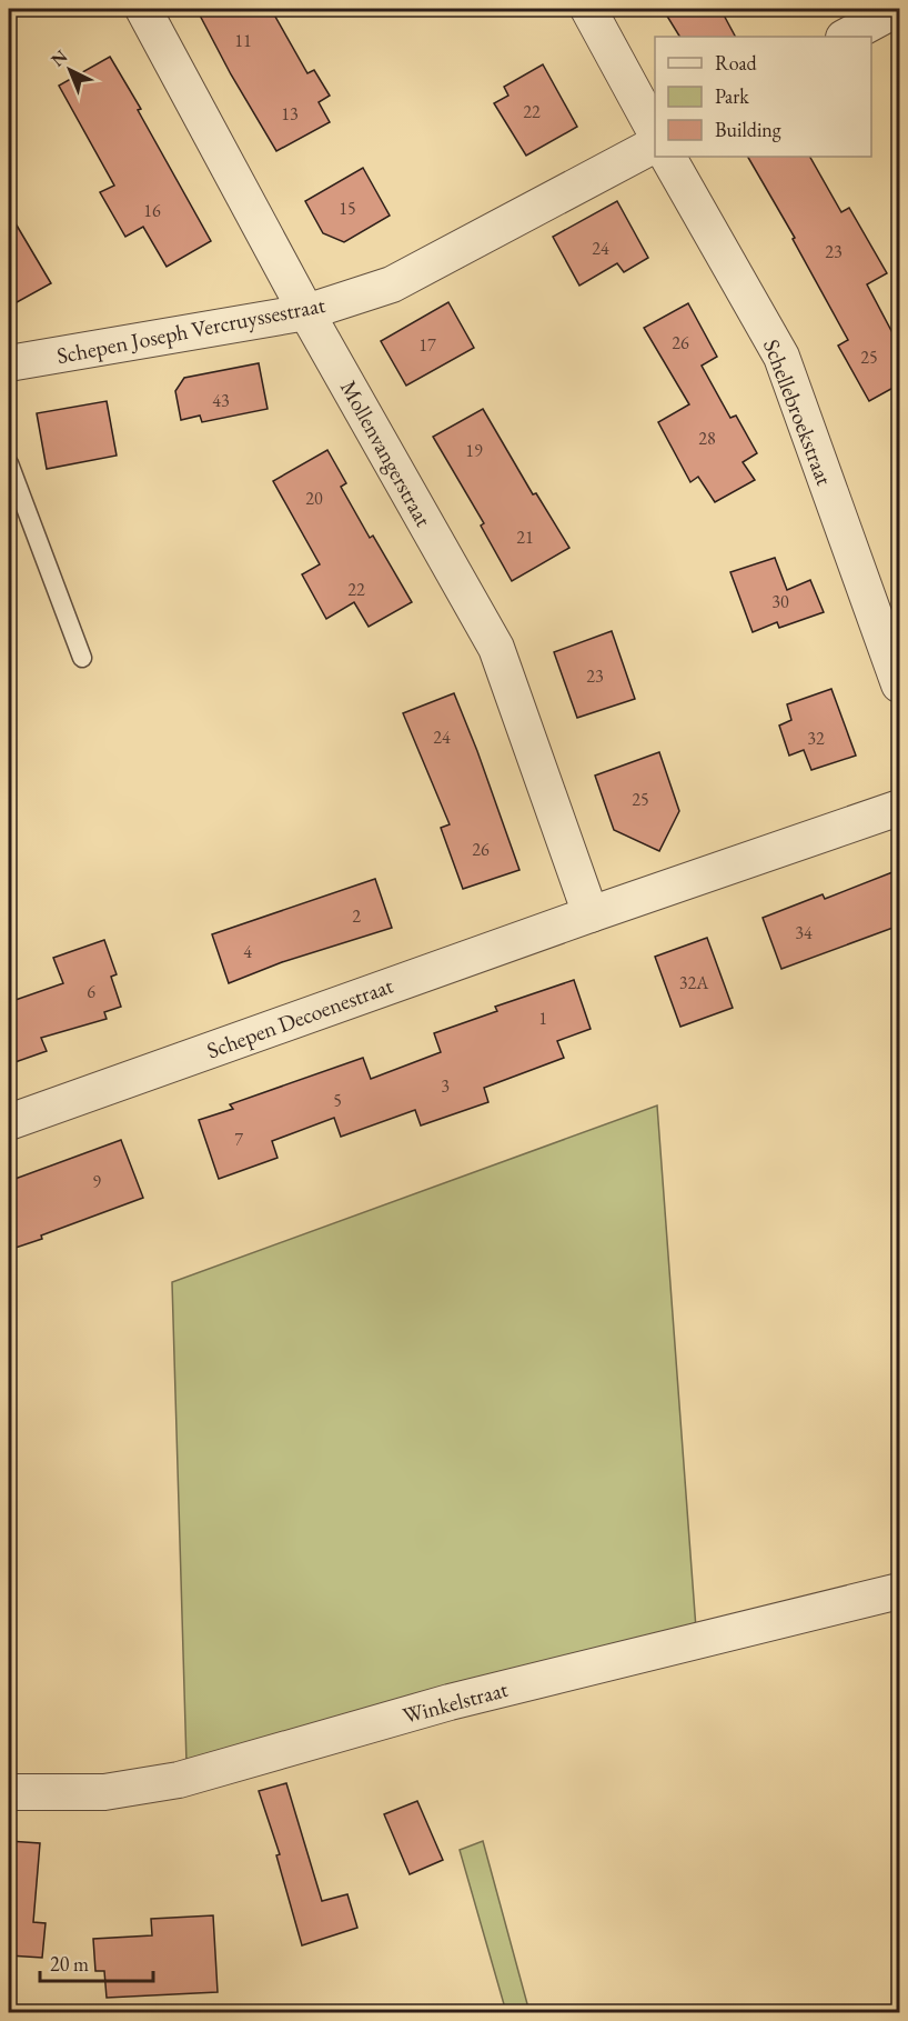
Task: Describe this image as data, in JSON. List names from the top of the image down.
{
  "streets": {
    "street": [
      "Schepen Joseph Vercruyssestraat",
      "Schellebroekstraat",
      "Mollenvangerstraat",
      "Schepen Decoenestraat",
      "Winkelstraat"
    ]
  },
  "crossings": [
    ["Schepen Joseph Vercruyssestraat", "Mollenvangerstraat"],
    ["Mollenvangerstraat", "Schepen Decoenestraat"]
  ],
  "house_numbers": [
    "11",
    "22",
    "13",
    "15",
    "16",
    "24",
    "23",
    "26",
    "17",
    "25",
    "43",
    "28",
    "19",
    "20",
    "21",
    "22",
    "30",
    "23",
    "24",
    "32",
    "25",
    "26",
    "2",
    "34",
    "4",
    "32A",
    "6",
    "1",
    "3",
    "5",
    "7",
    "9"
  ],
  "legend": ["Road", "Park", "Building"],
  "scale_bar": "20 m",
  "north": "top left"
}
